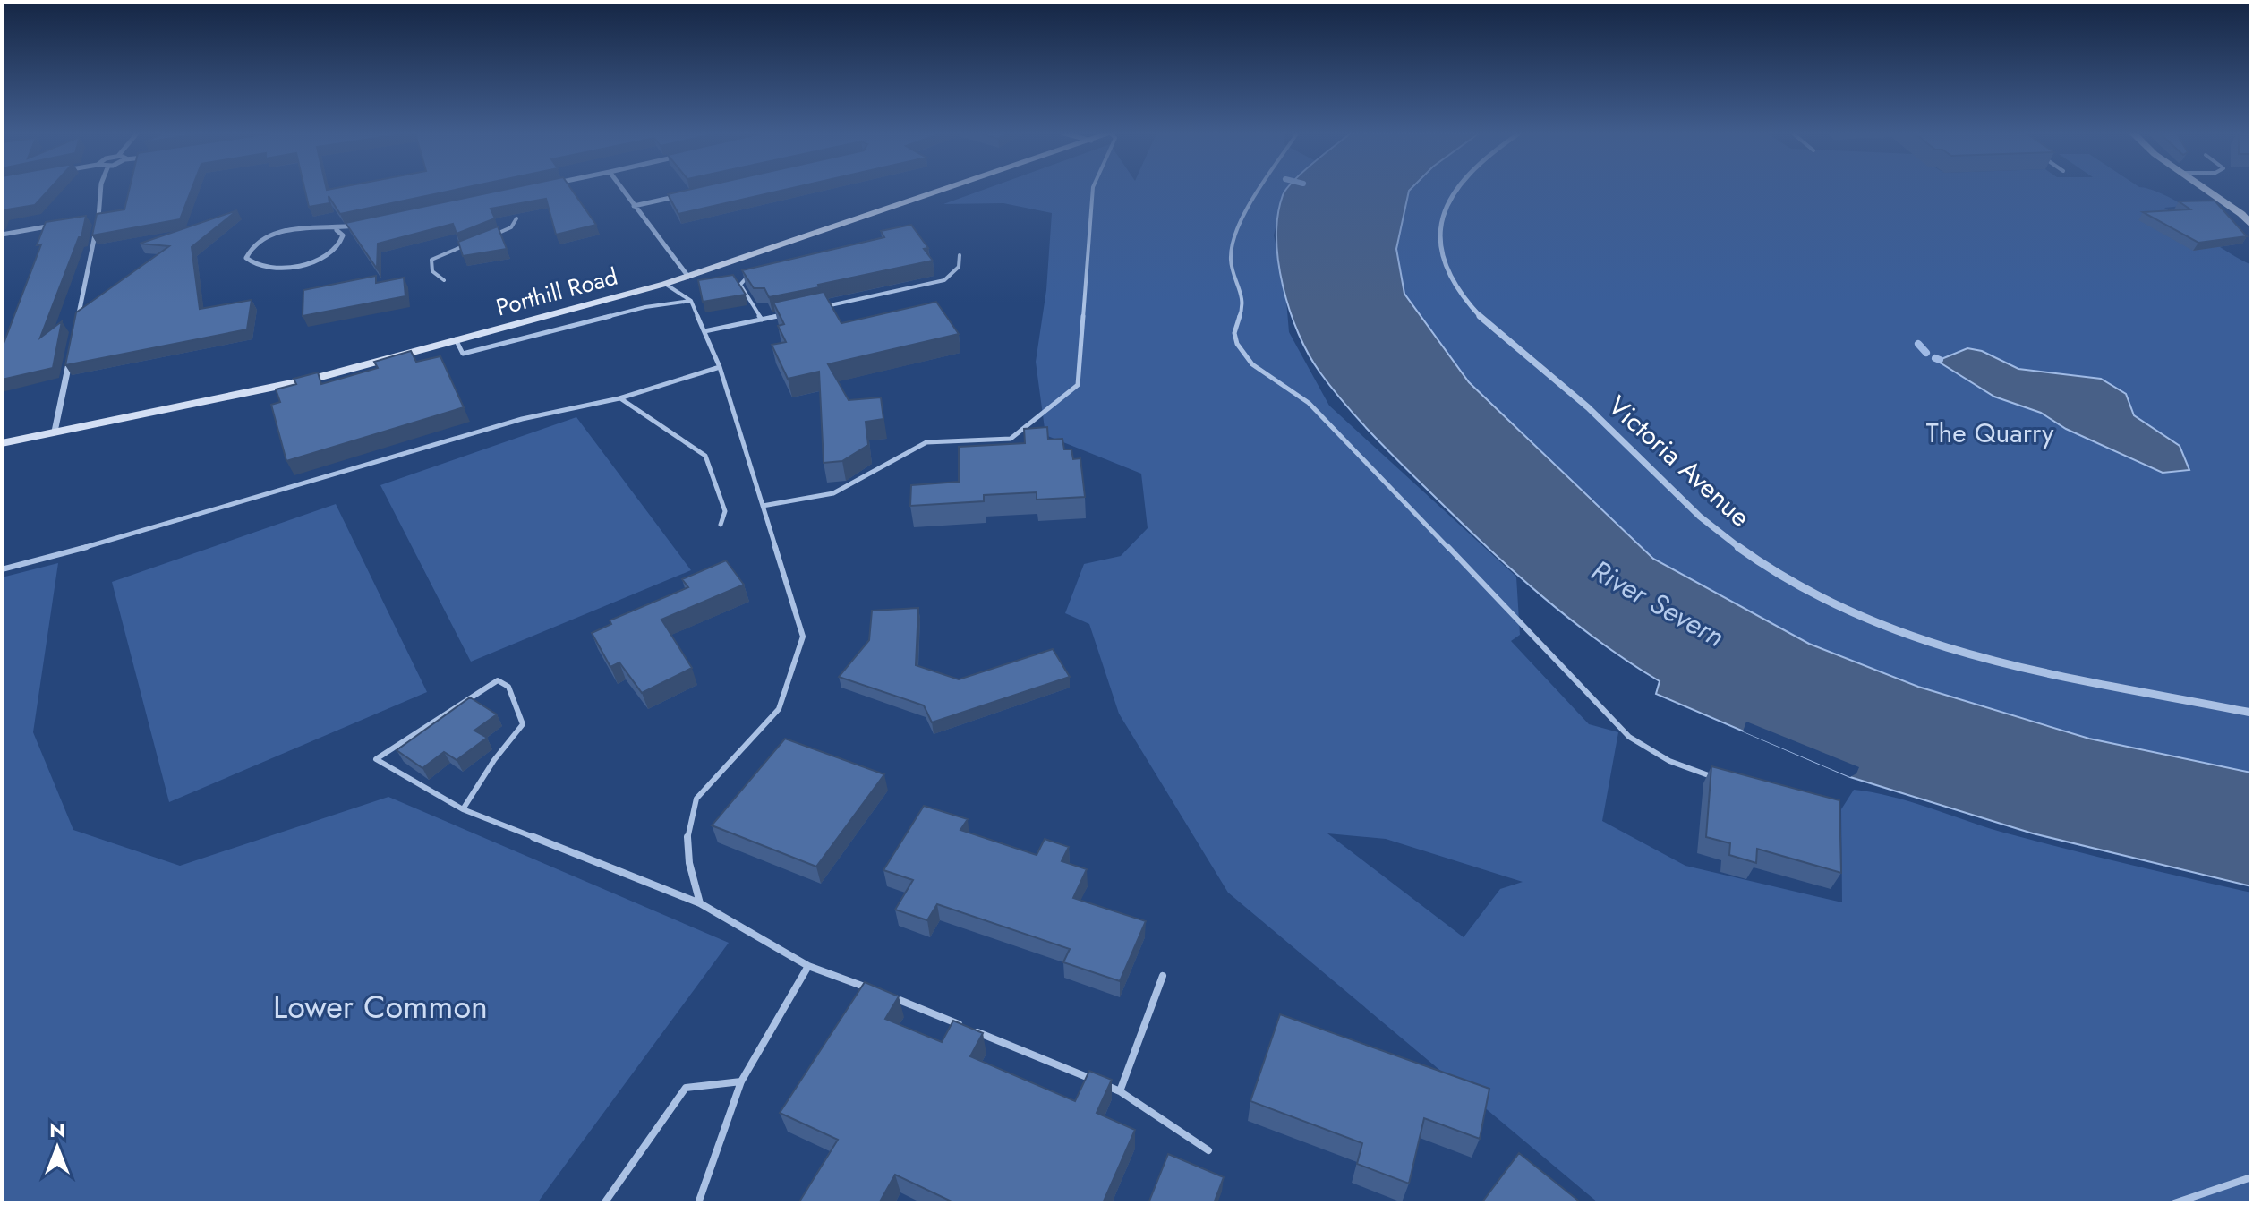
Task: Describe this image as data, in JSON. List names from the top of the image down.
{
  "streets": {
    "street": ["Porthill Road", "Victoria Avenue"]
  },
  "water": ["River Severn"],
  "parks": ["The Quarry", "Lower Common"],
  "north": "top"
}
